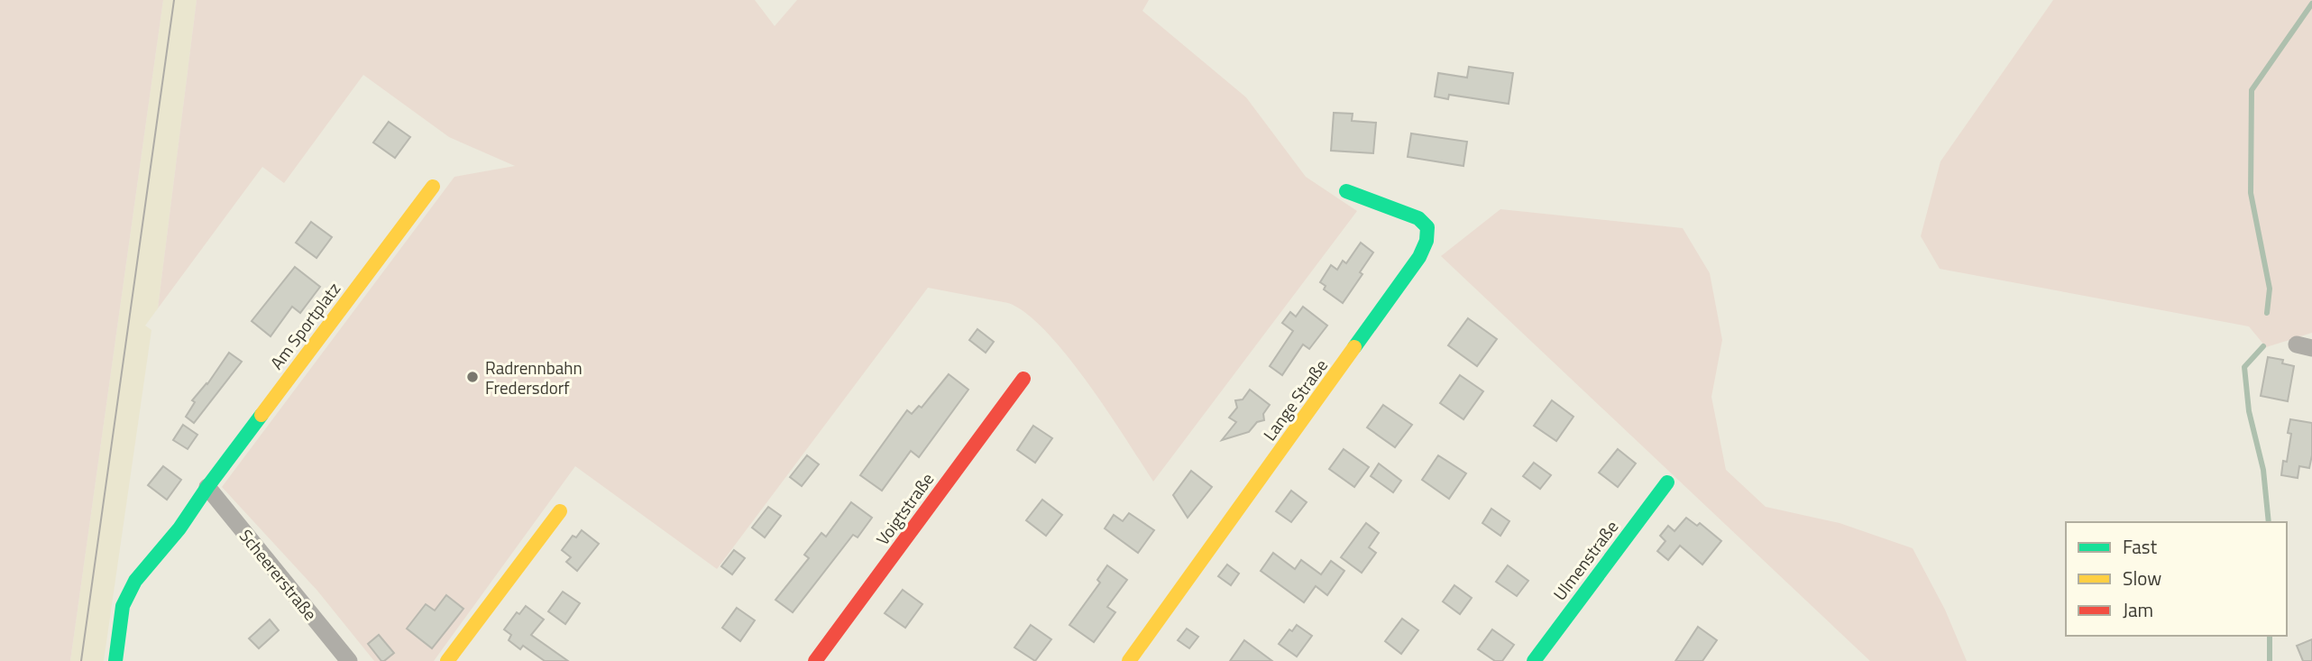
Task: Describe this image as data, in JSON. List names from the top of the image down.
{
  "streets": {
    "street": [
      "Am Sportplatz",
      "Lange Straße",
      "Voigtstraße",
      "Ulmenstraße",
      "Scheererstraße"
    ]
  },
  "crossings": [
    ["Am Sportplatz", "Scheererstraße"]
  ],
  "places": ["Radrennbahn Fredersdorf"],
  "legend": ["Fast", "Slow", "Jam"]
}
